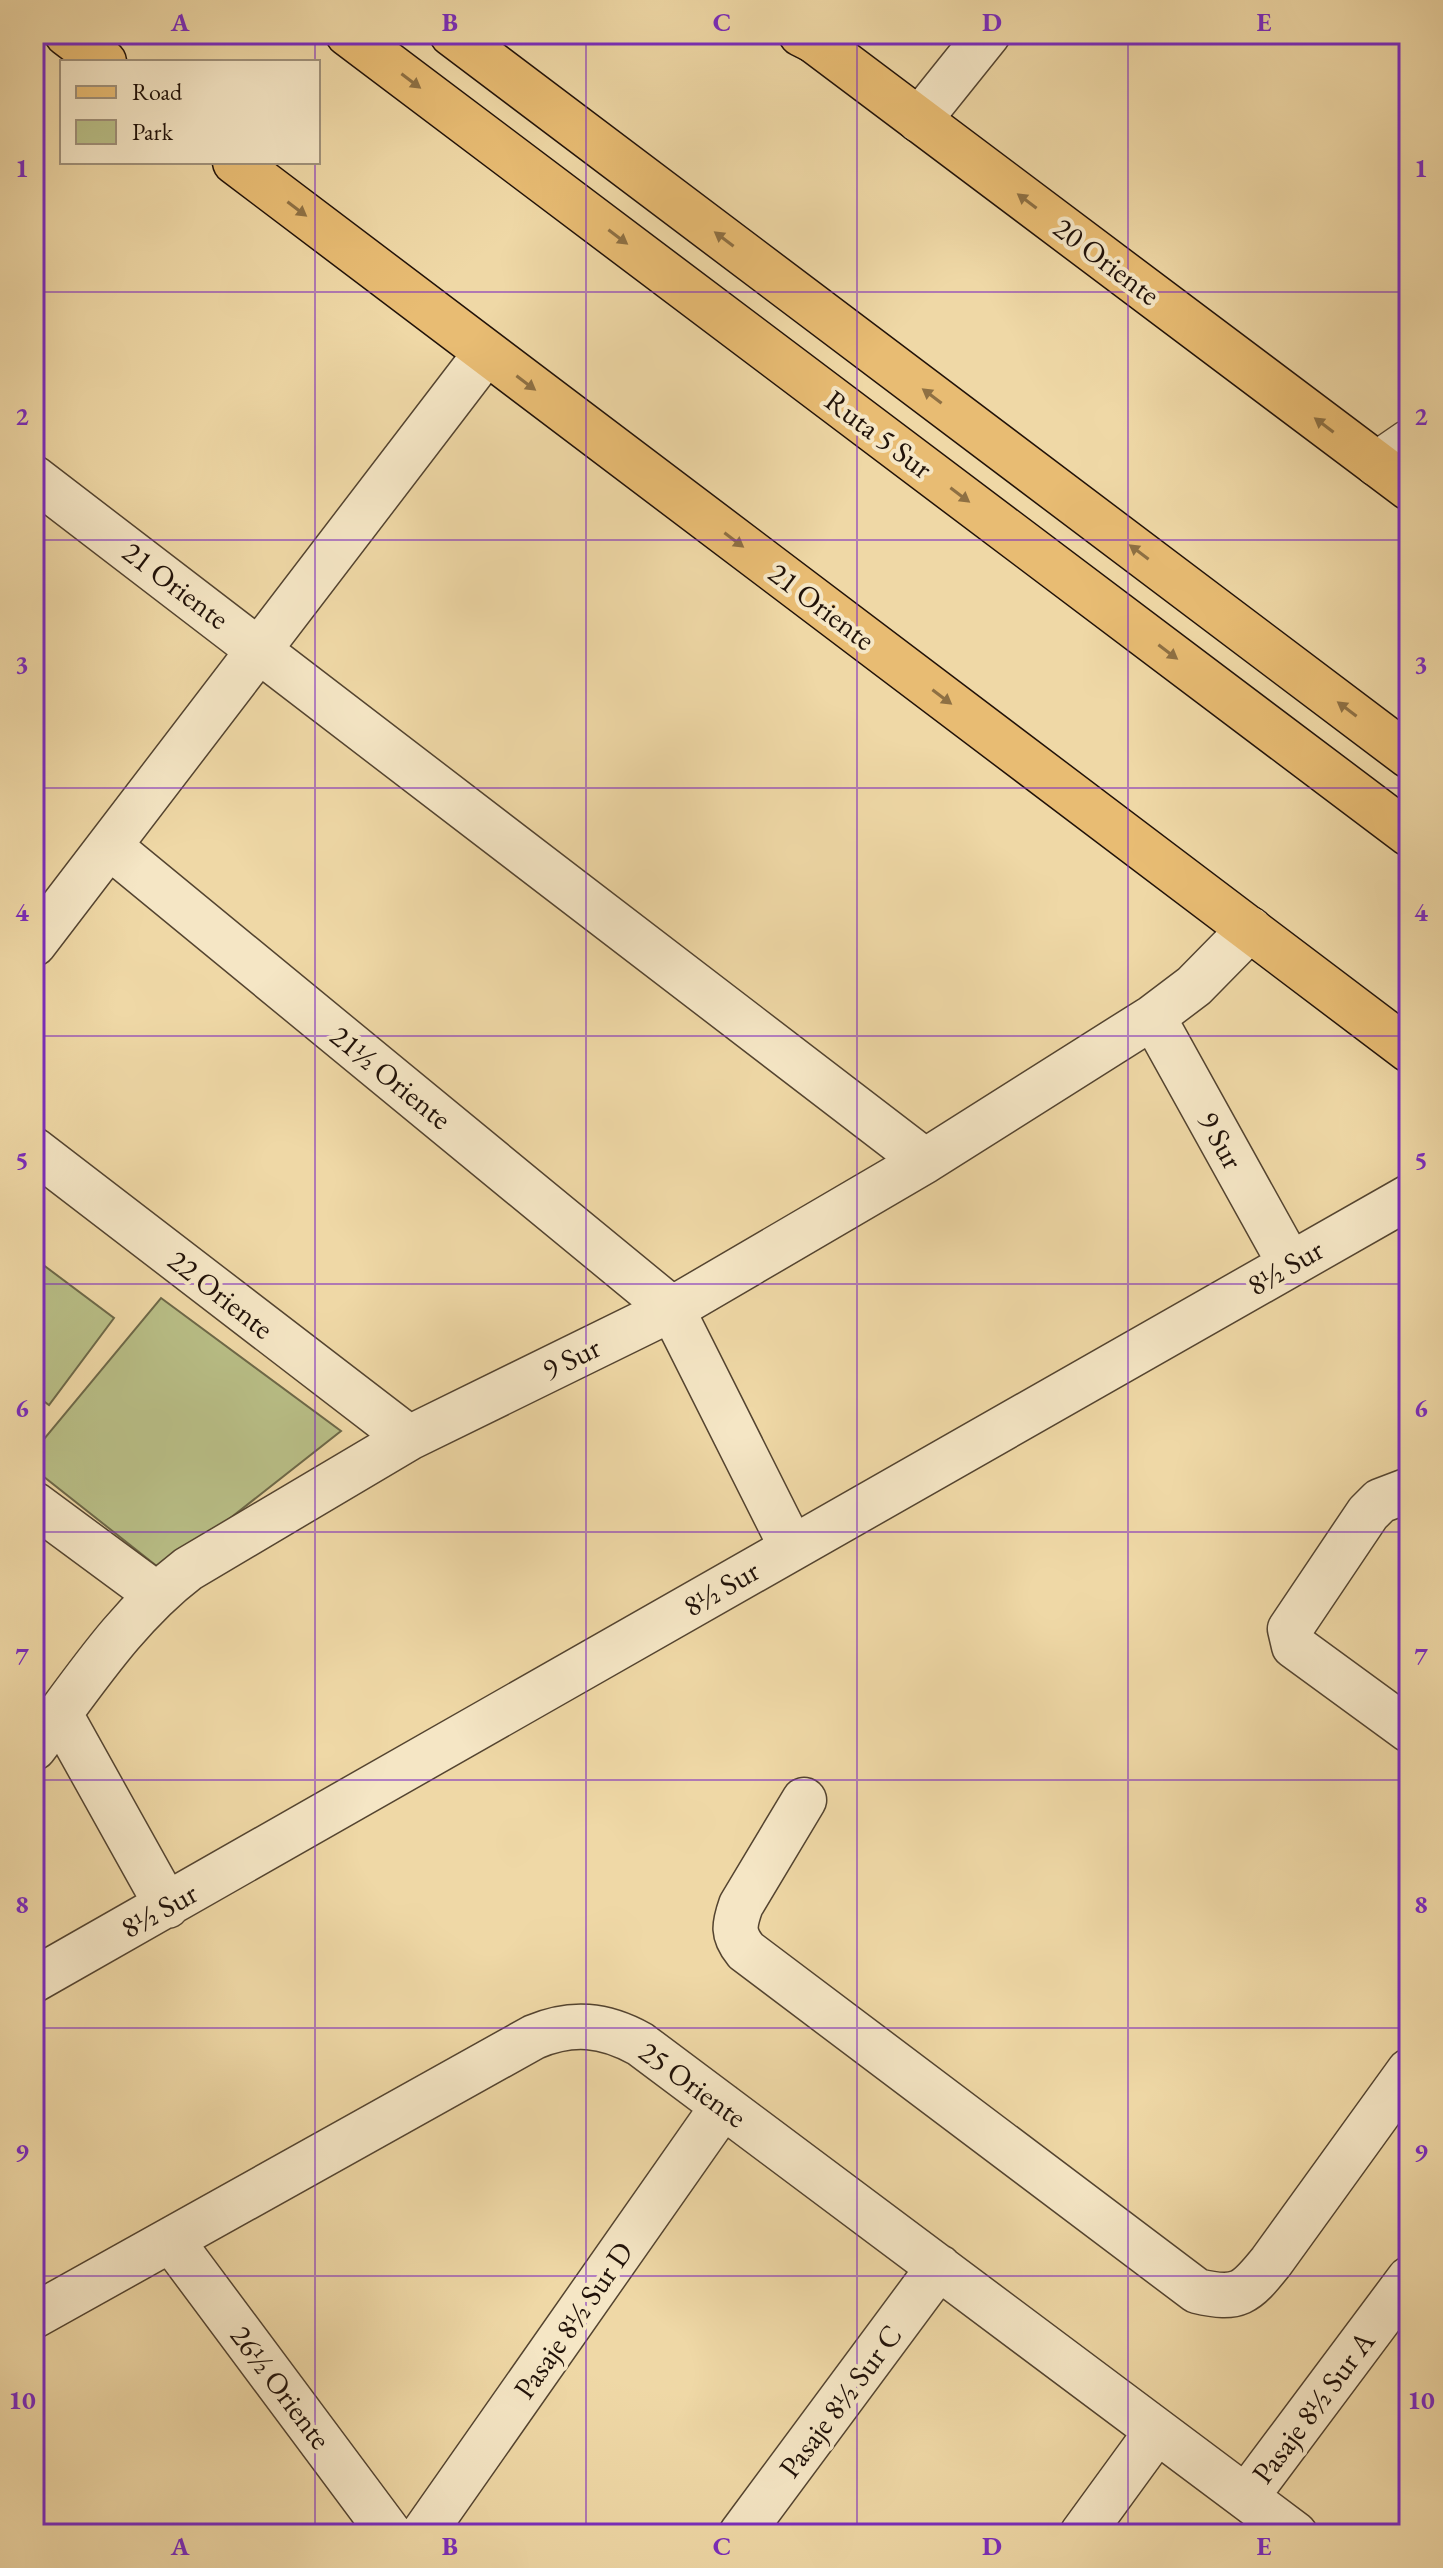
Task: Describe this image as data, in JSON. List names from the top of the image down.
{
  "streets": {
    "main road": ["20 Oriente", "Ruta 5 Sur", "21 Oriente"],
    "street": [
      "21½ Oriente",
      "9 Sur",
      "8½ Sur",
      "22 Oriente",
      "25 Oriente",
      "Pasaje 8½ Sur D",
      "26½ Oriente",
      "Pasaje 8½ Sur C",
      "Pasaje 8½ Sur A"
    ]
  },
  "crossings": [
    ["21 Oriente", "9 Sur"],
    ["21½ Oriente", "9 Sur"],
    ["9 Sur", "8½ Sur"],
    ["9 Sur", "22 Oriente"],
    ["25 Oriente", "Pasaje 8½ Sur D"],
    ["25 Oriente", "26½ Oriente"],
    ["25 Oriente", "Pasaje 8½ Sur C"],
    ["25 Oriente", "Pasaje 8½ Sur A"]
  ],
  "one_way": ["20 Oriente", "21 Oriente"],
  "legend": ["Road", "Park"],
  "grid": {
    "columns": [
      "A",
      "B",
      "C",
      "D",
      "E"
    ],
    "rows": [
      "1",
      "2",
      "3",
      "4",
      "5",
      "6",
      "7",
      "8",
      "9",
      "10"
    ]
  }
}
